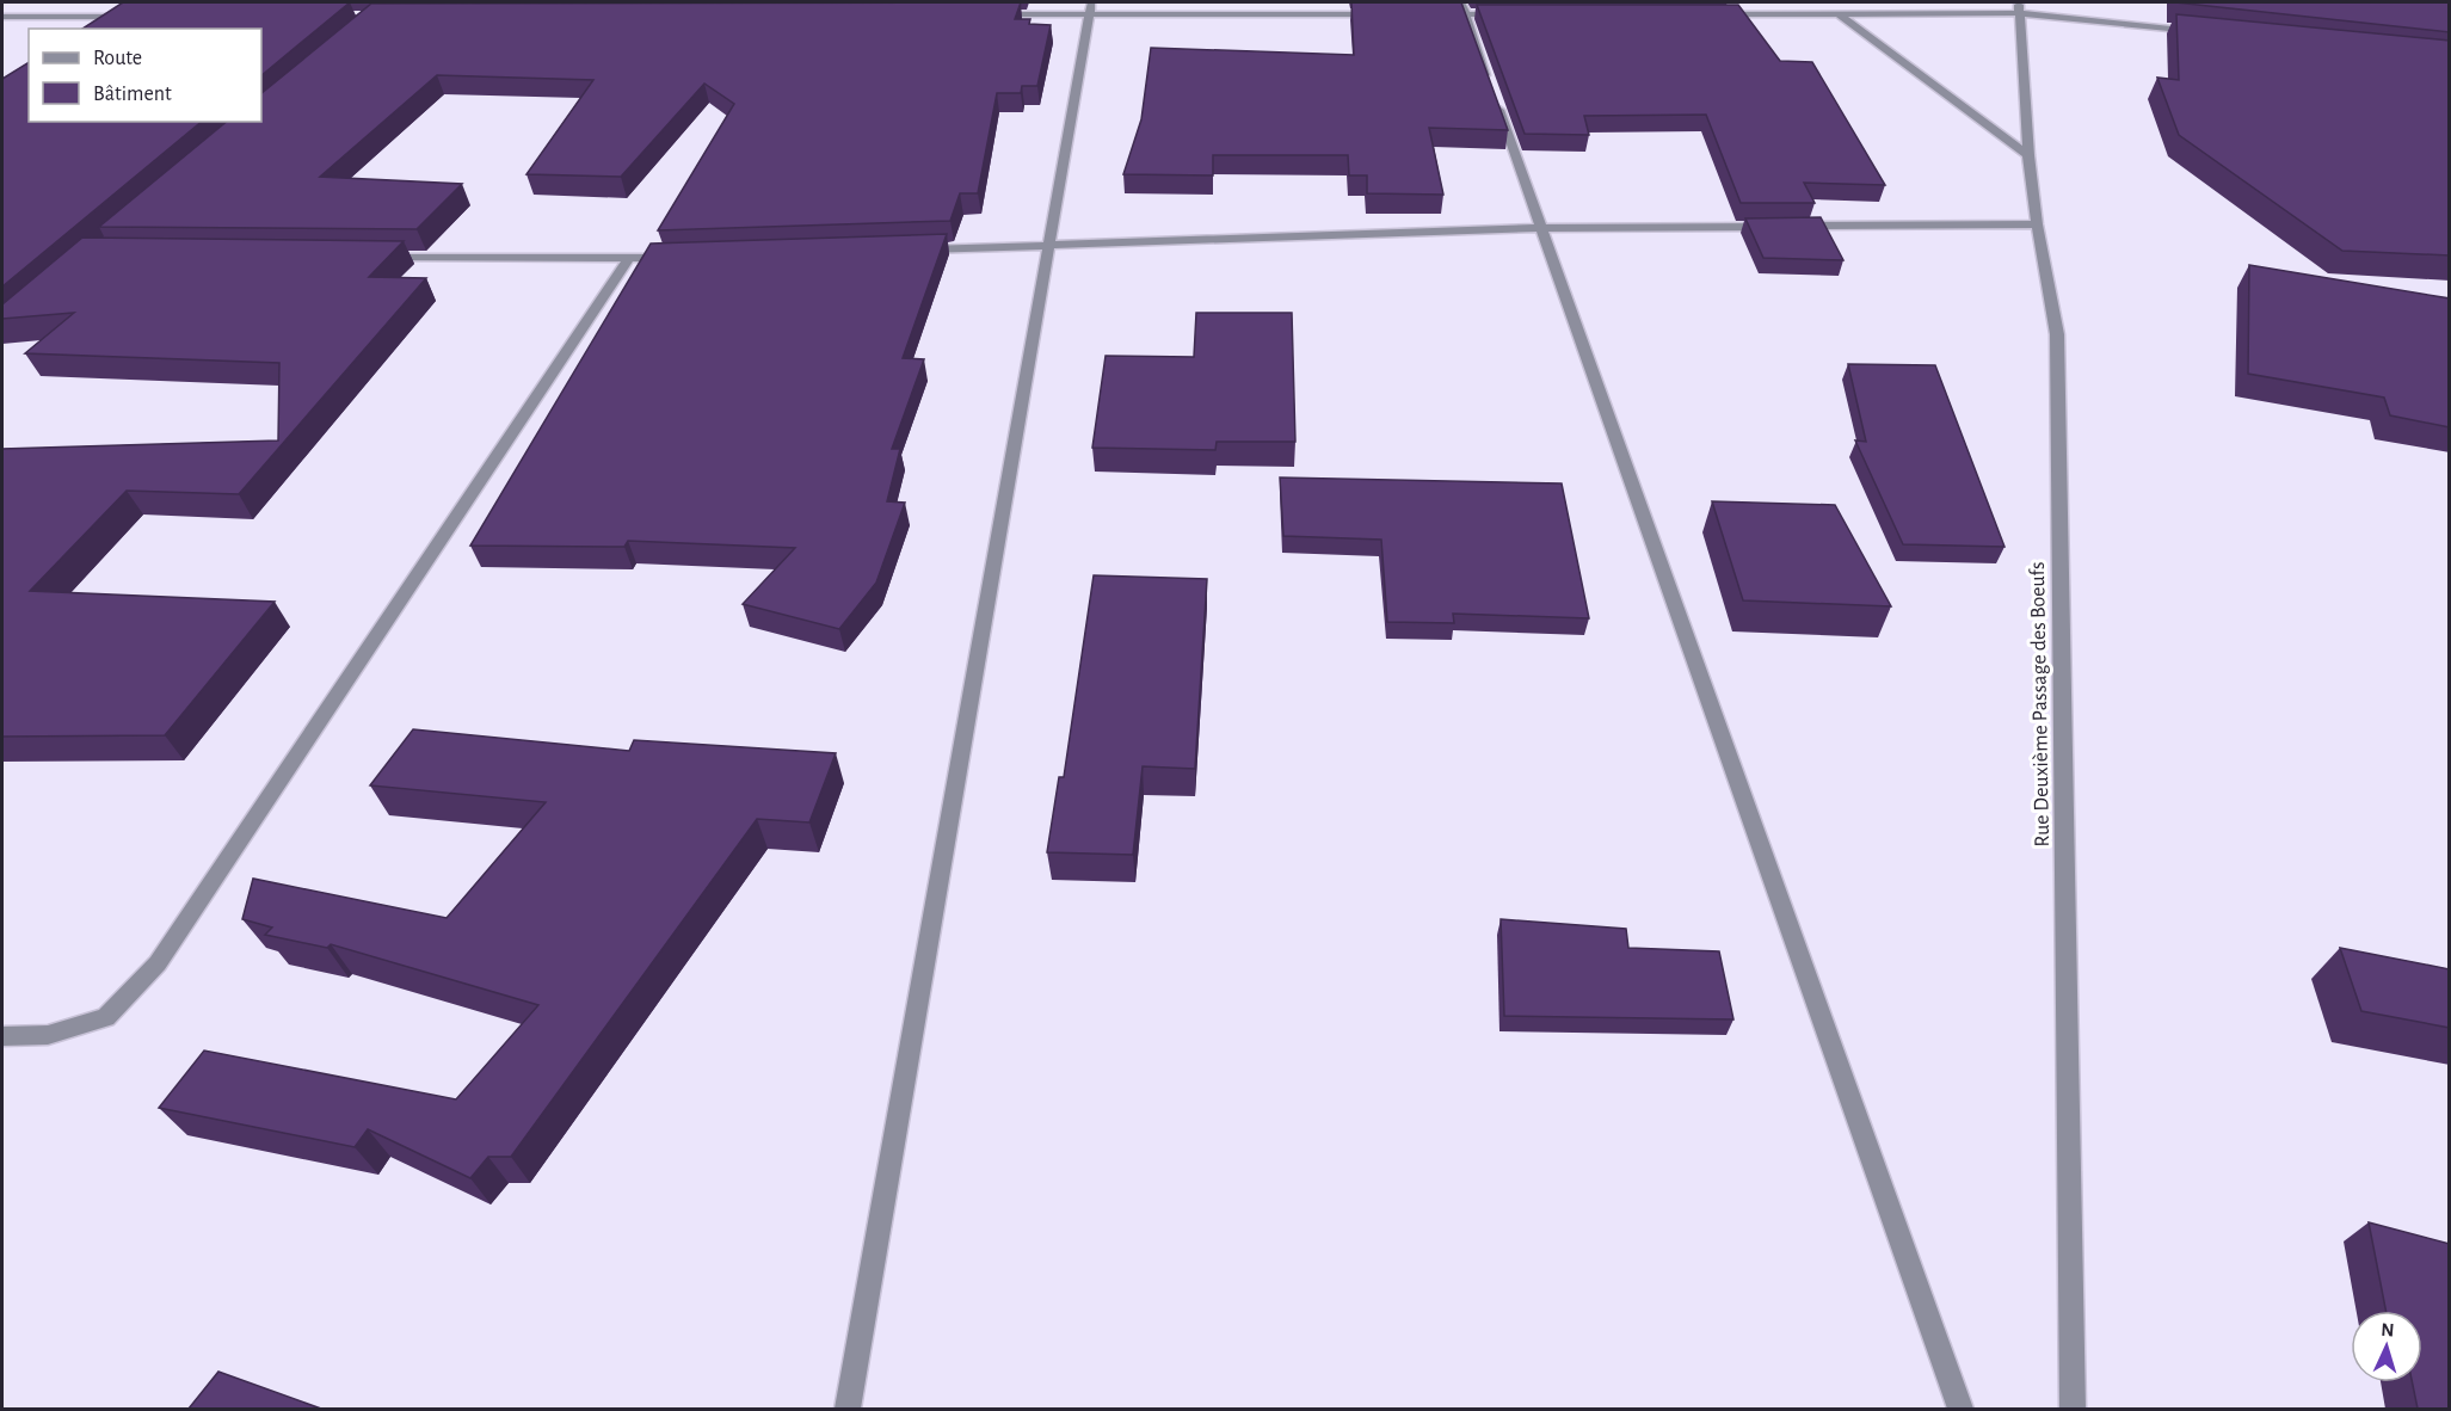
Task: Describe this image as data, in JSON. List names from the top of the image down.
{
  "streets": {
    "street": ["Rue Deuxième Passage des Boeufs"]
  },
  "legend": ["Route", "Bâtiment"],
  "north": "top"
}
